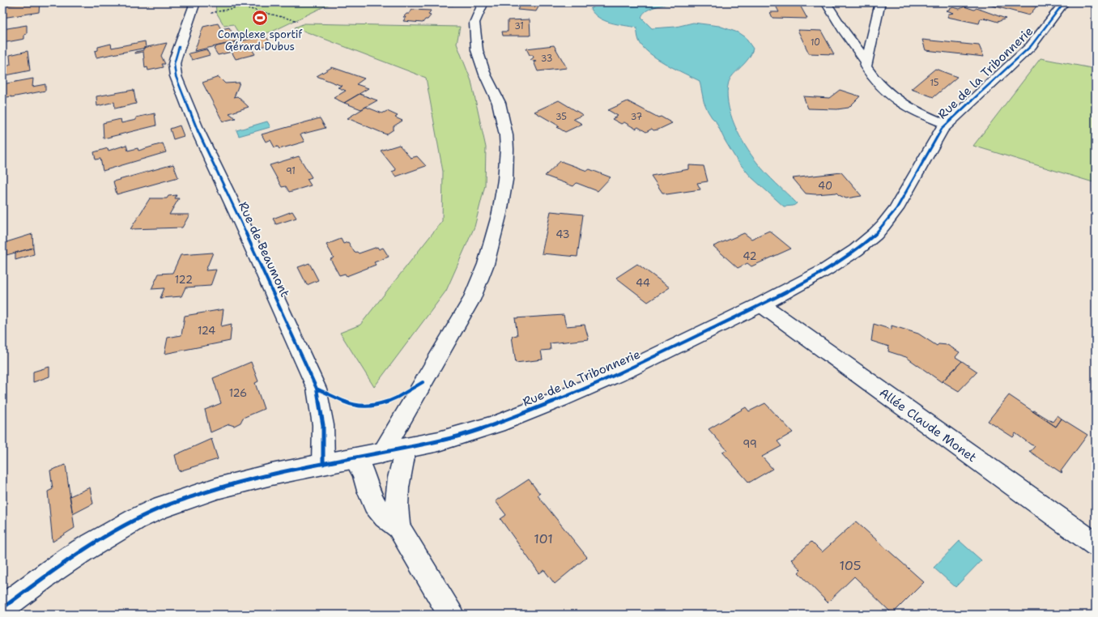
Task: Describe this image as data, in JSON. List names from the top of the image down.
{
  "streets": {
    "street": ["Rue de la Tribonnerie", "Rue de Beaumont", "Allée Claude Monet"]
  },
  "crossings": [
    ["Rue de la Tribonnerie", "Rue de Beaumont"],
    ["Rue de la Tribonnerie", "Allée Claude Monet"]
  ],
  "places": {
    "sports": ["Complexe sportif Gérard Dubus"]
  },
  "house_numbers": [
    "31",
    "10",
    "33",
    "15",
    "35",
    "37",
    "91",
    "40",
    "43",
    "42",
    "122",
    "44",
    "124",
    "126",
    "99",
    "101",
    "105"
  ]
}
